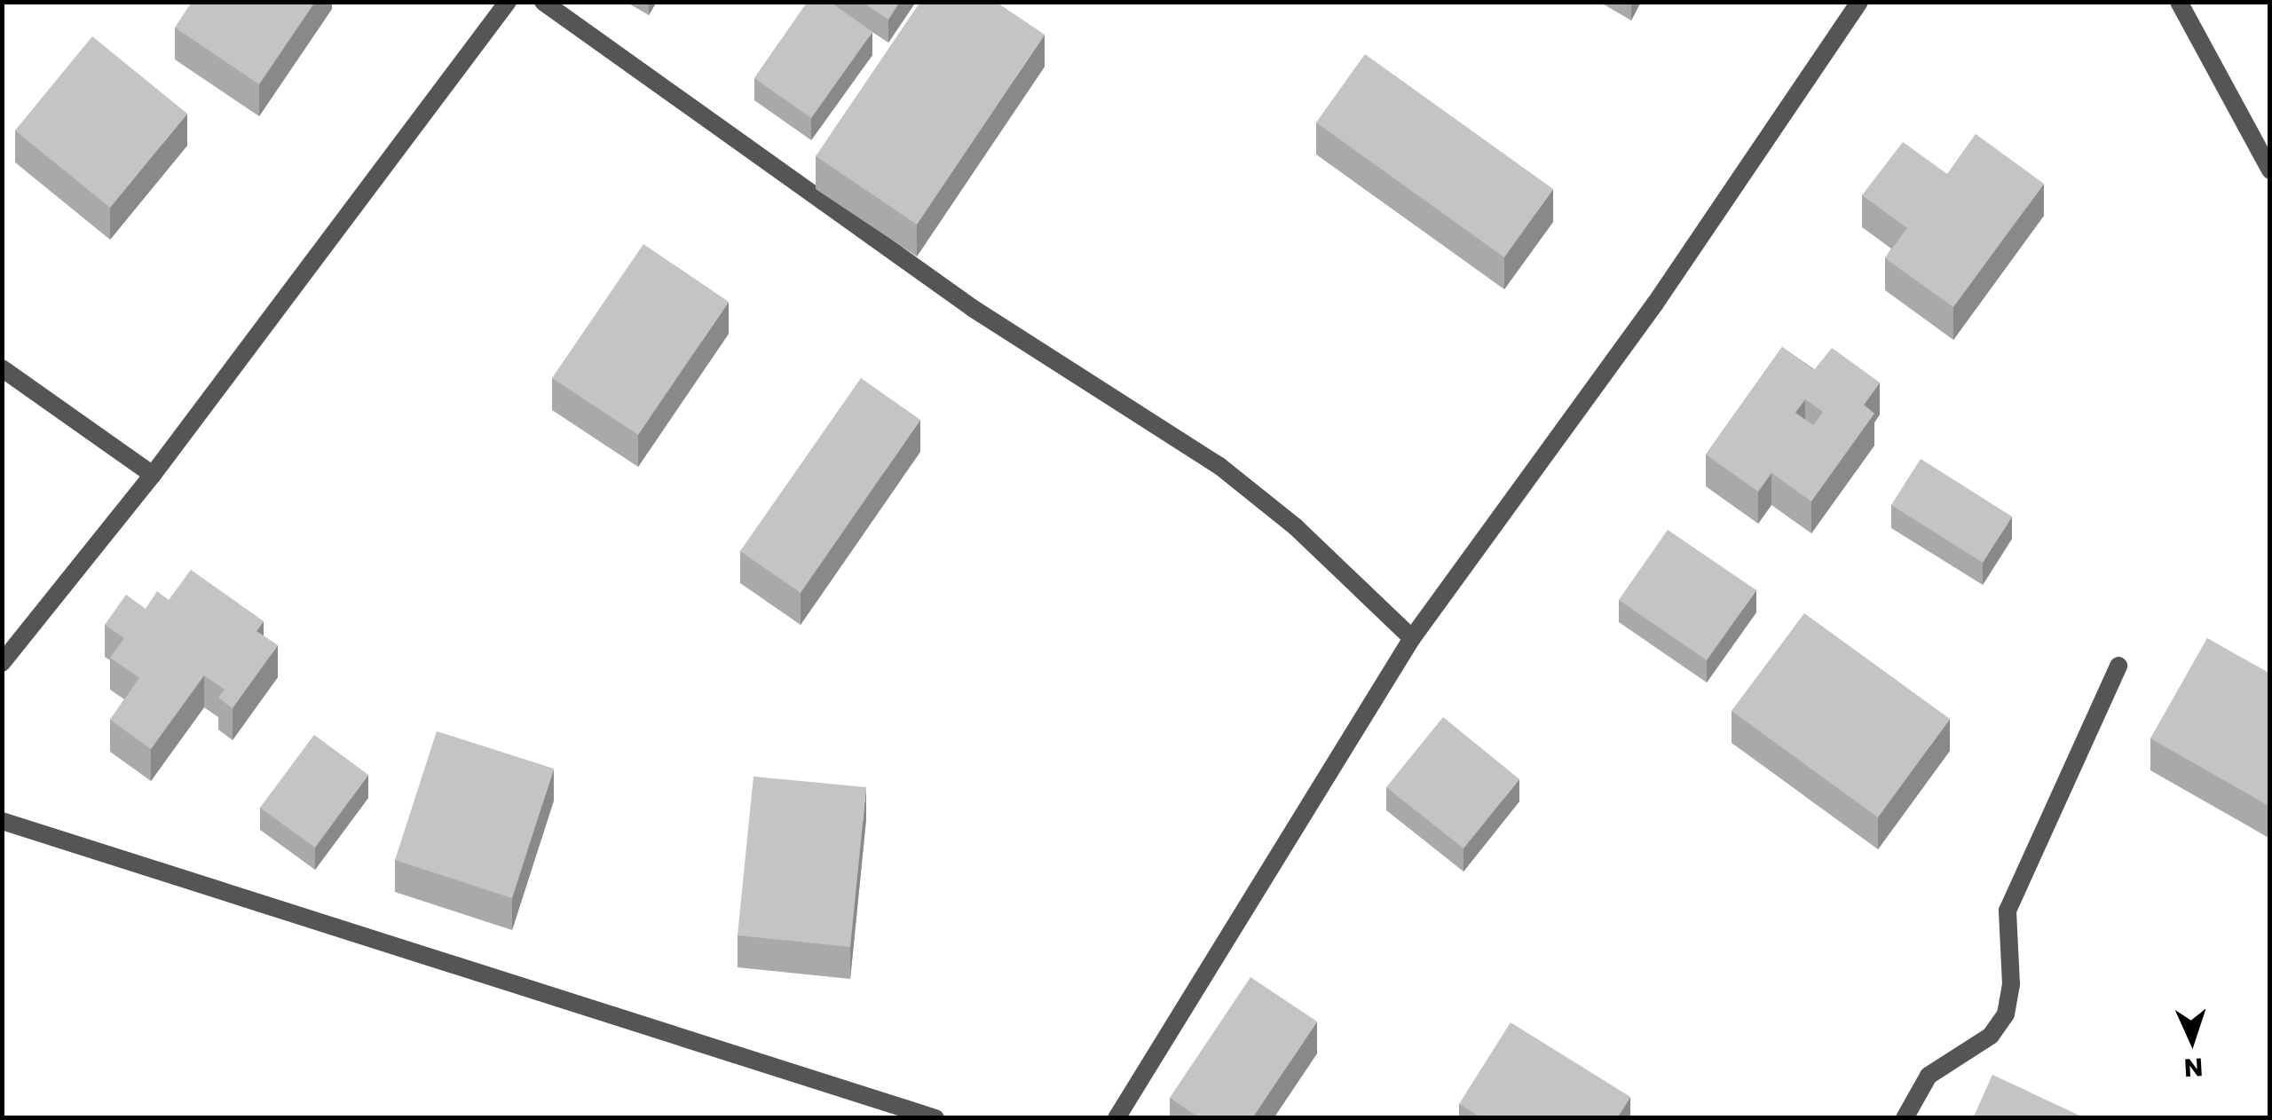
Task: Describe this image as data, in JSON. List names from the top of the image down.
{
  "north": "bottom"
}
